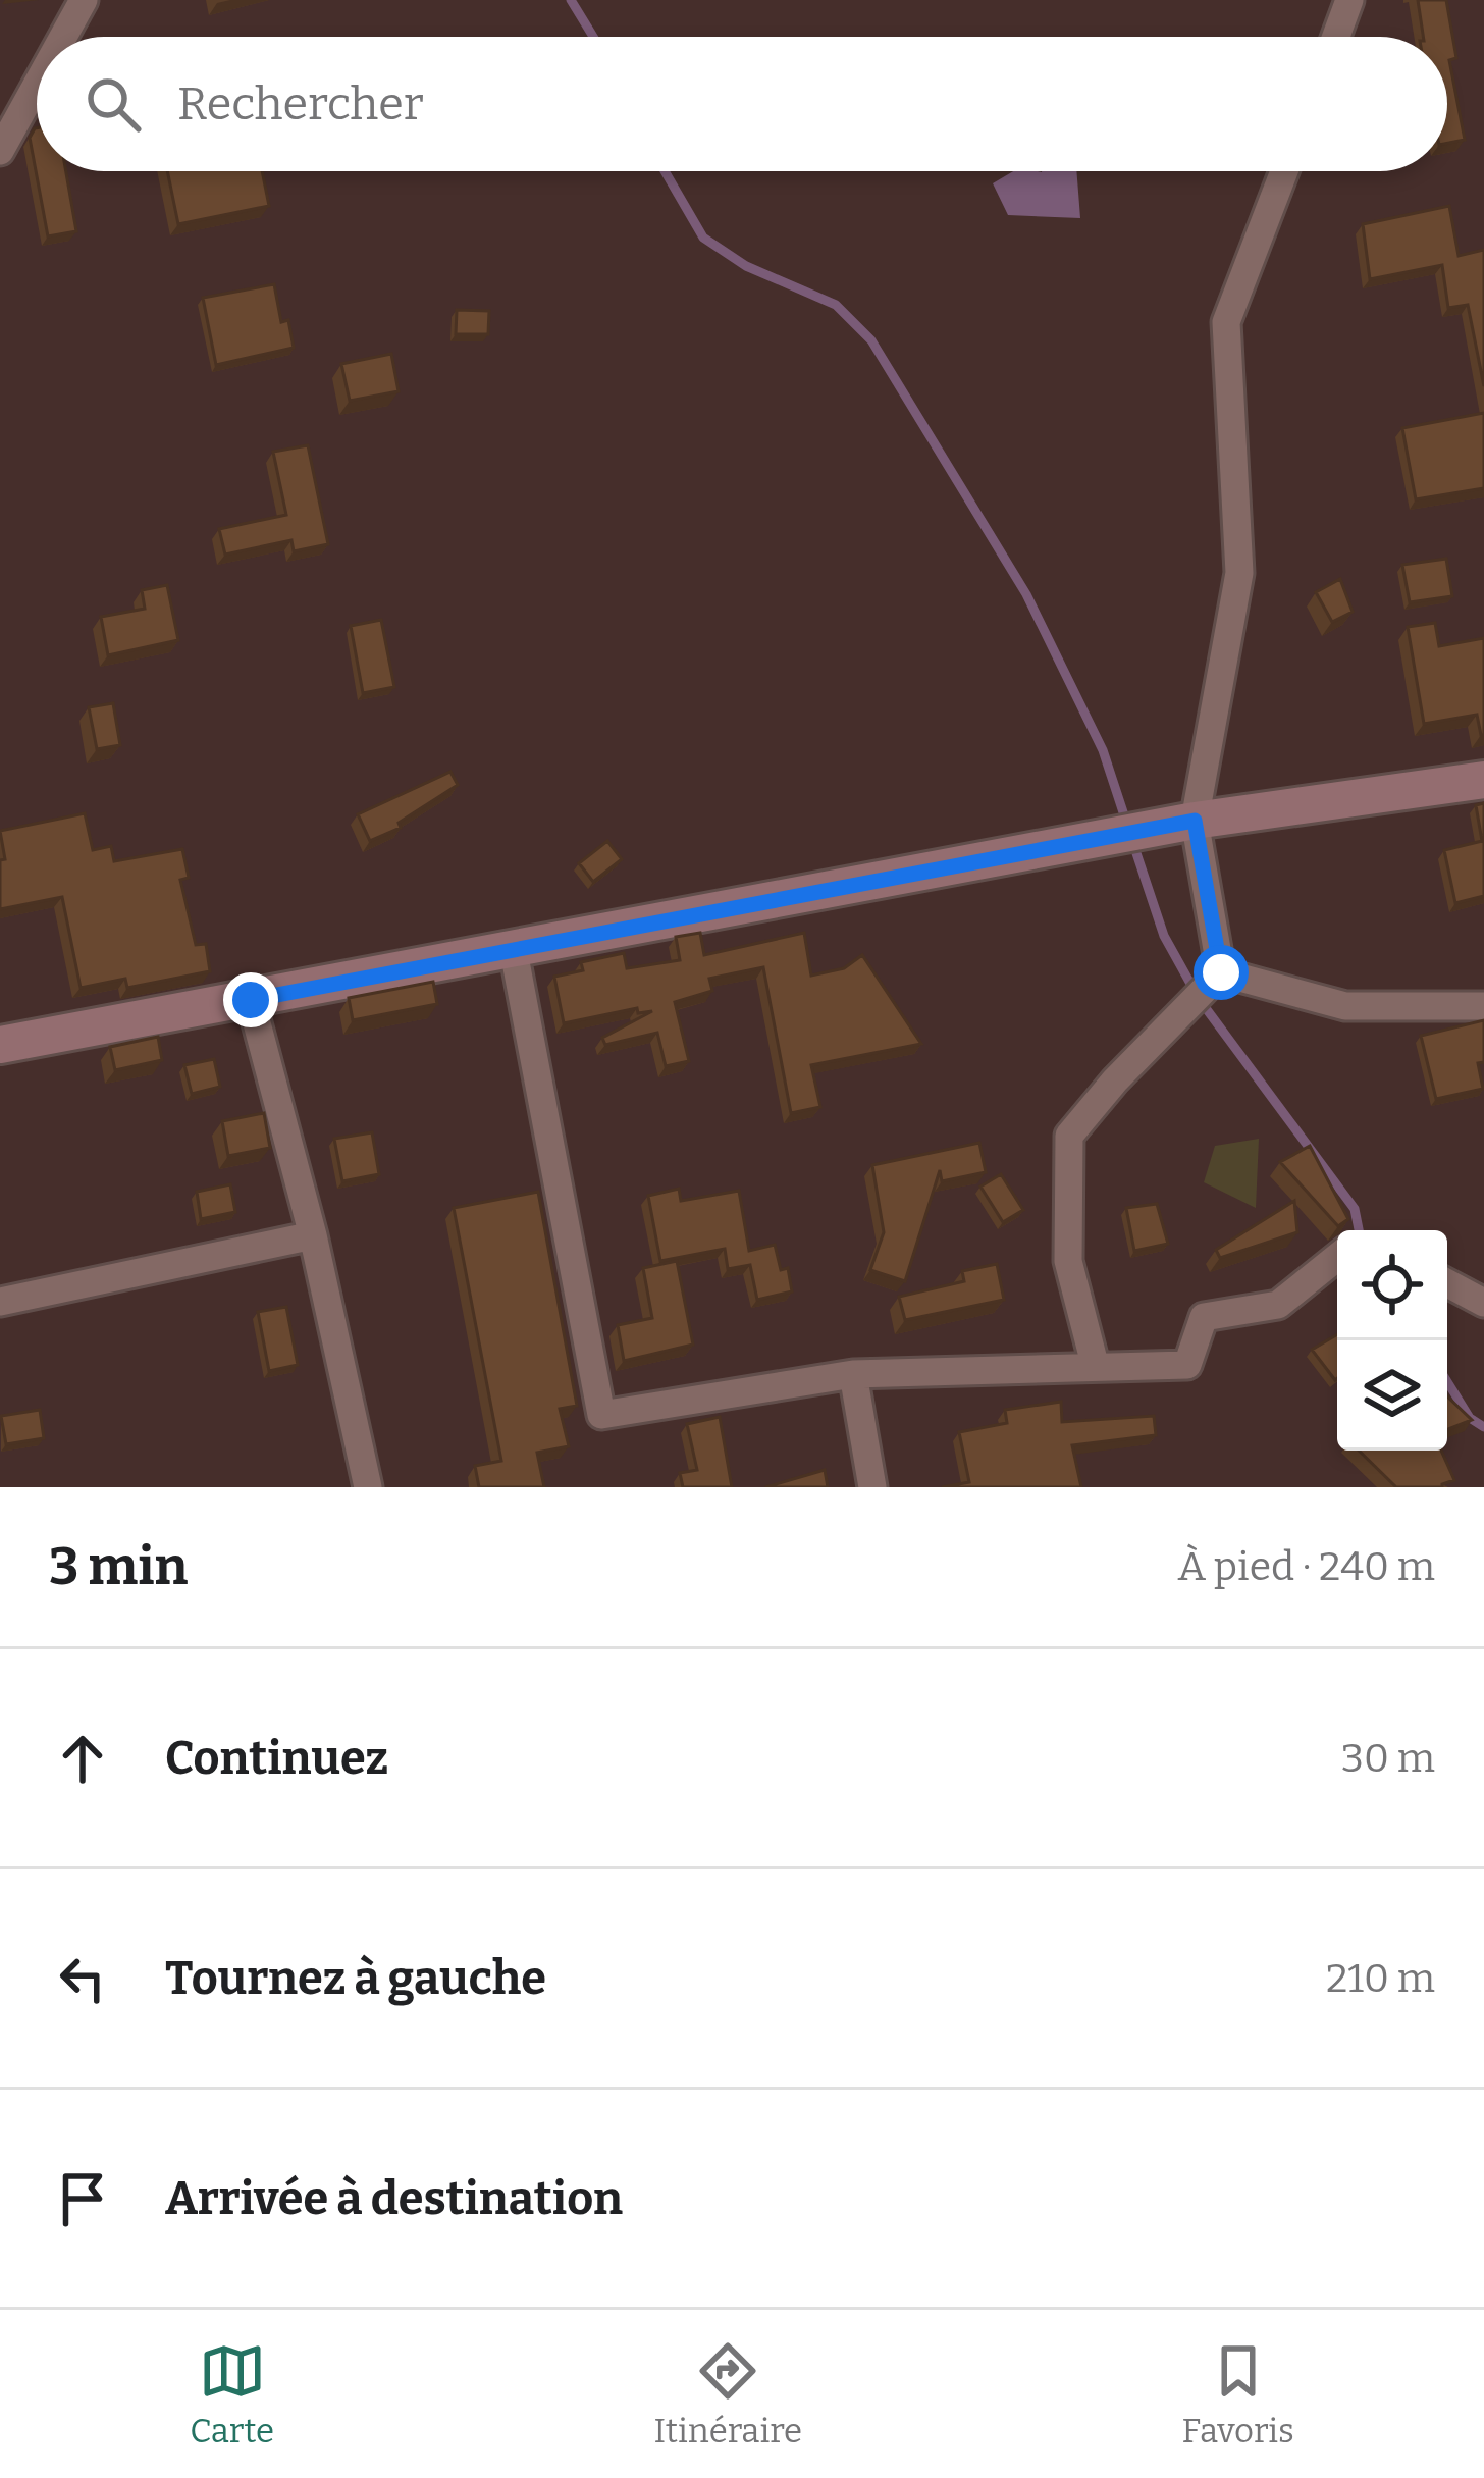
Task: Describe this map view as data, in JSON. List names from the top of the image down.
{
  "page": {
    "search": "Rechercher",
    "heading": ["3 min", "À pied · 240 m"],
    "list": [
      ["Continuez", "30 m"],
      ["Tournez à gauche", "210 m"],
      "Arrivée à destination"
    ],
    "nav": ["Carte", "Itinéraire", "Favoris"]
  }
}
